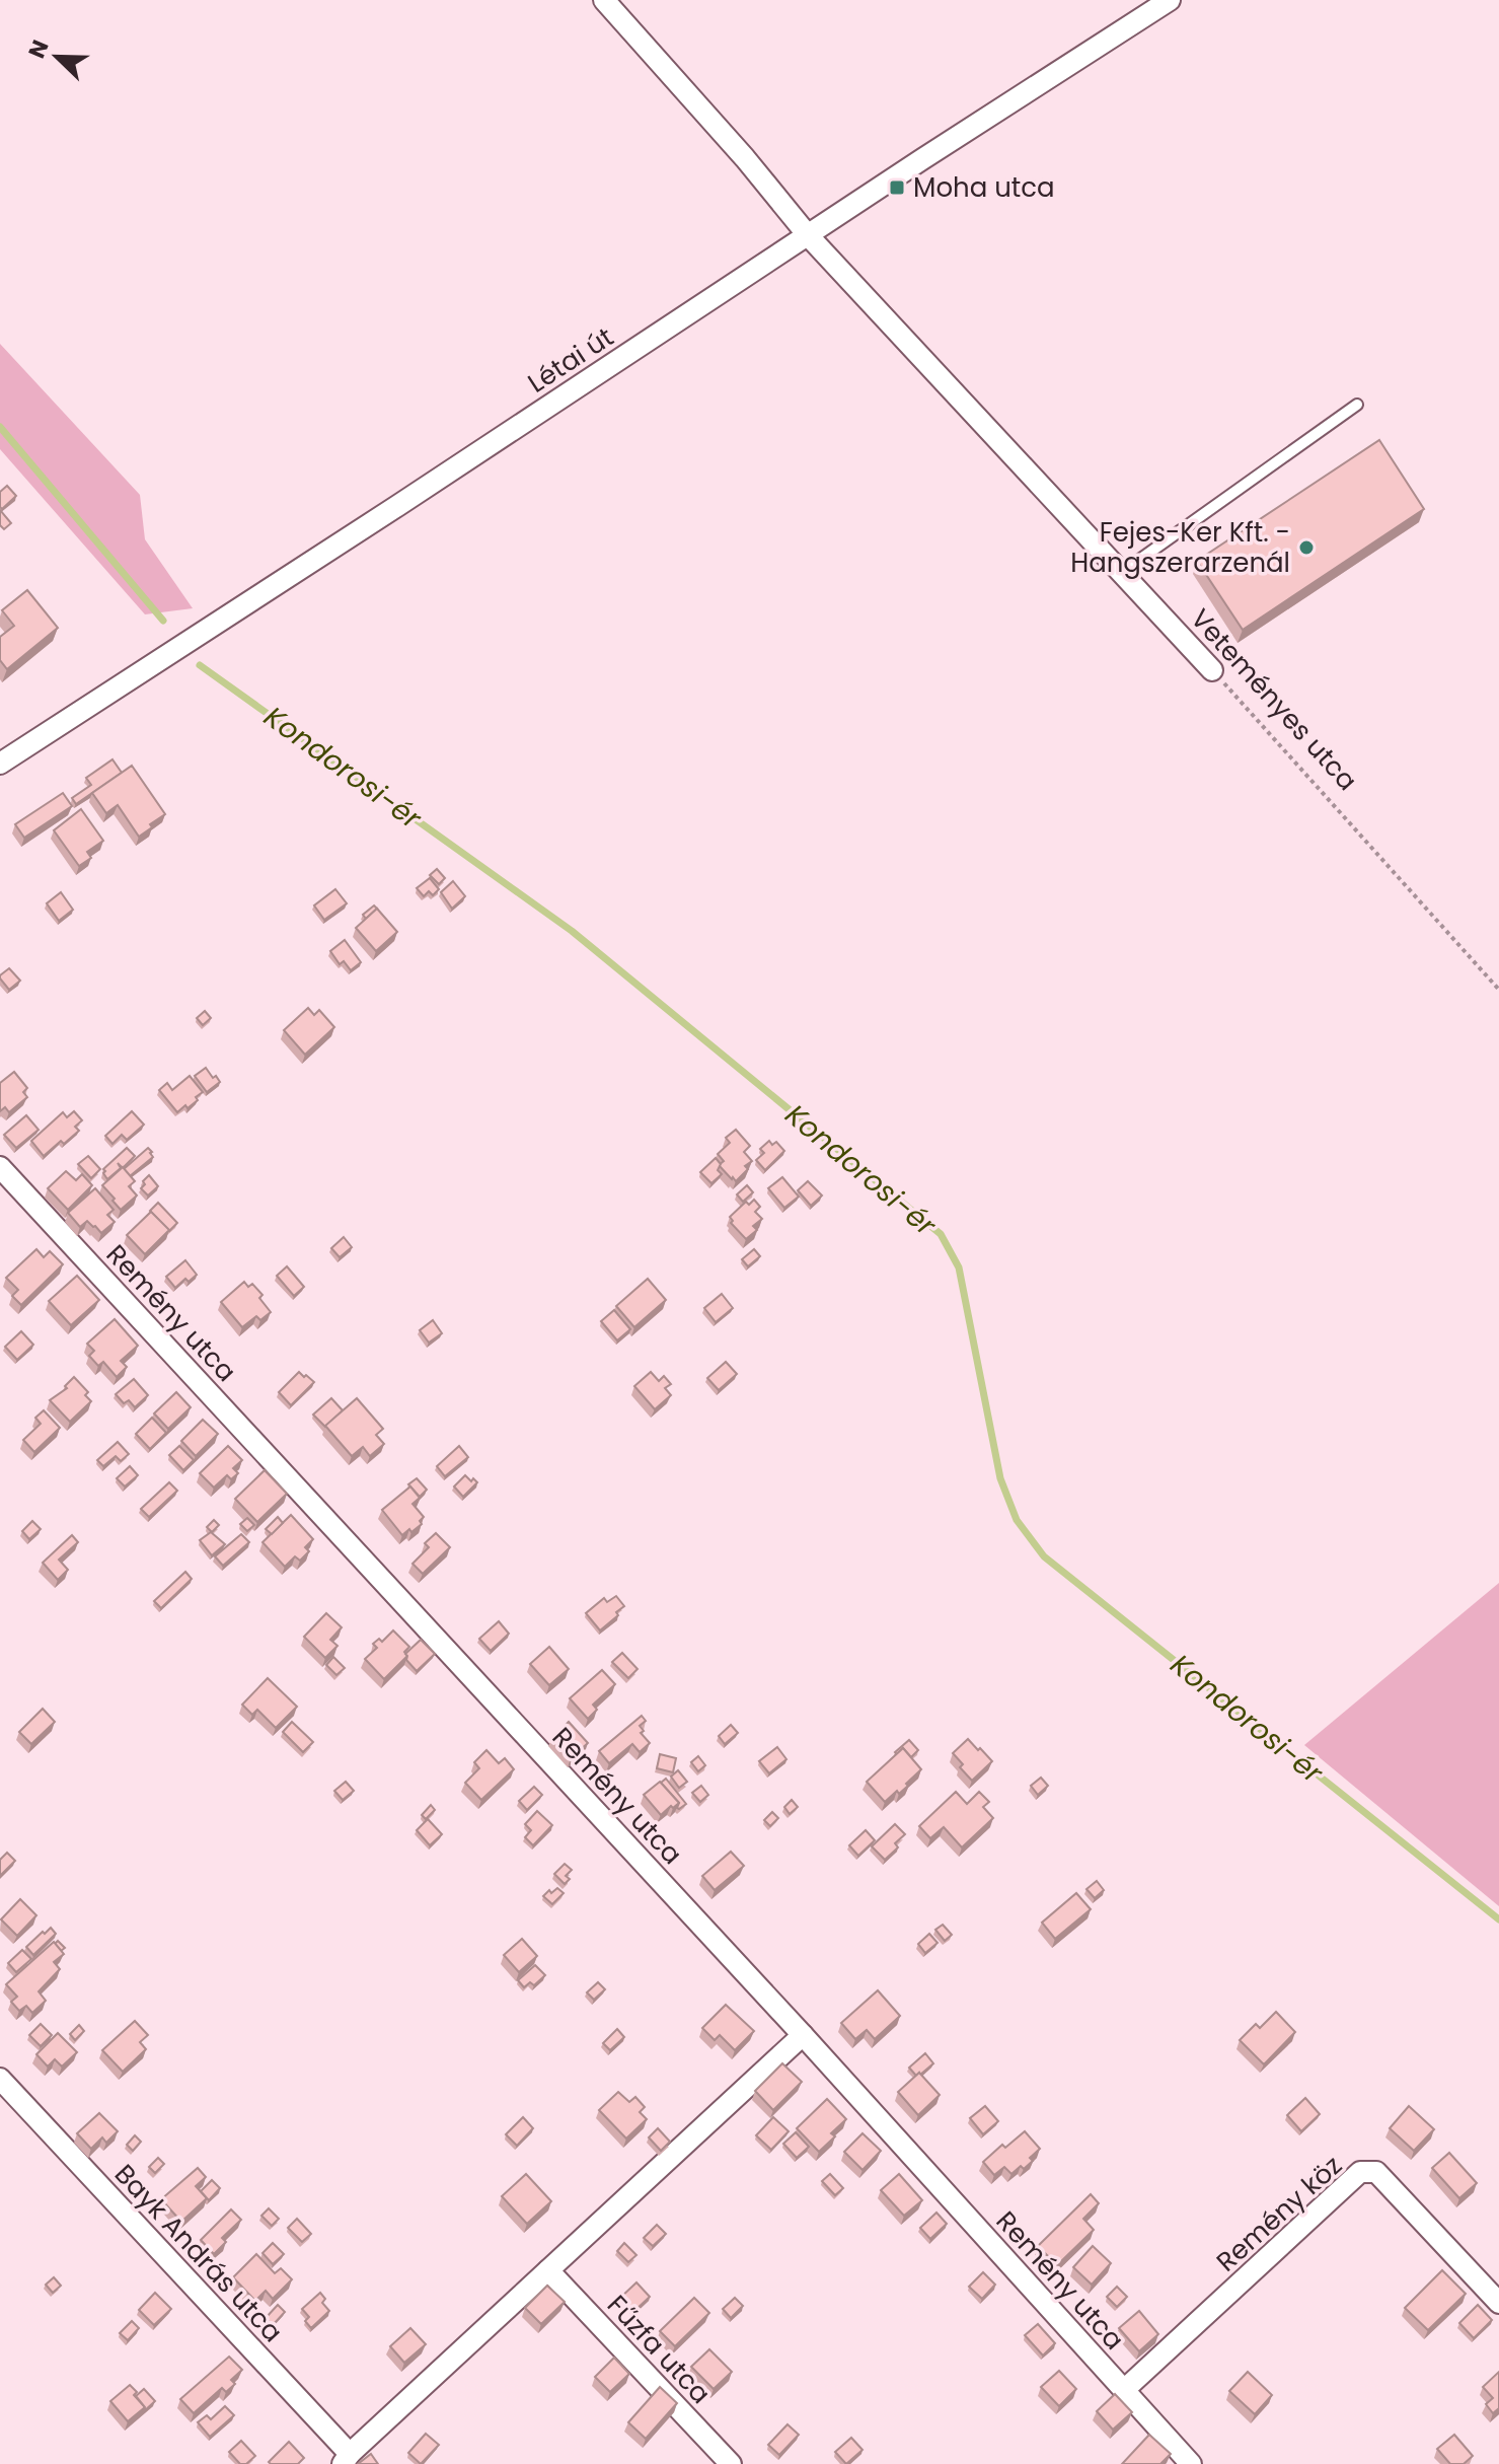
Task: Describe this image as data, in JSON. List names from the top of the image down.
{
  "streets": {
    "street": [
      "Létai út",
      "Veteményes utca",
      "Remény utca",
      "Remény köz",
      "Bayk András utca",
      "Fűzfa utca"
    ]
  },
  "crossings": [
    ["Létai út", "Veteményes utca"],
    ["Remény utca", "Remény köz"]
  ],
  "water": ["Kondorosi-ér"],
  "places": {
    "transit": ["Moha utca"],
    "other": ["Fejes-Ker Kft. - Hangszerarzenál"]
  },
  "north": "top left"
}
